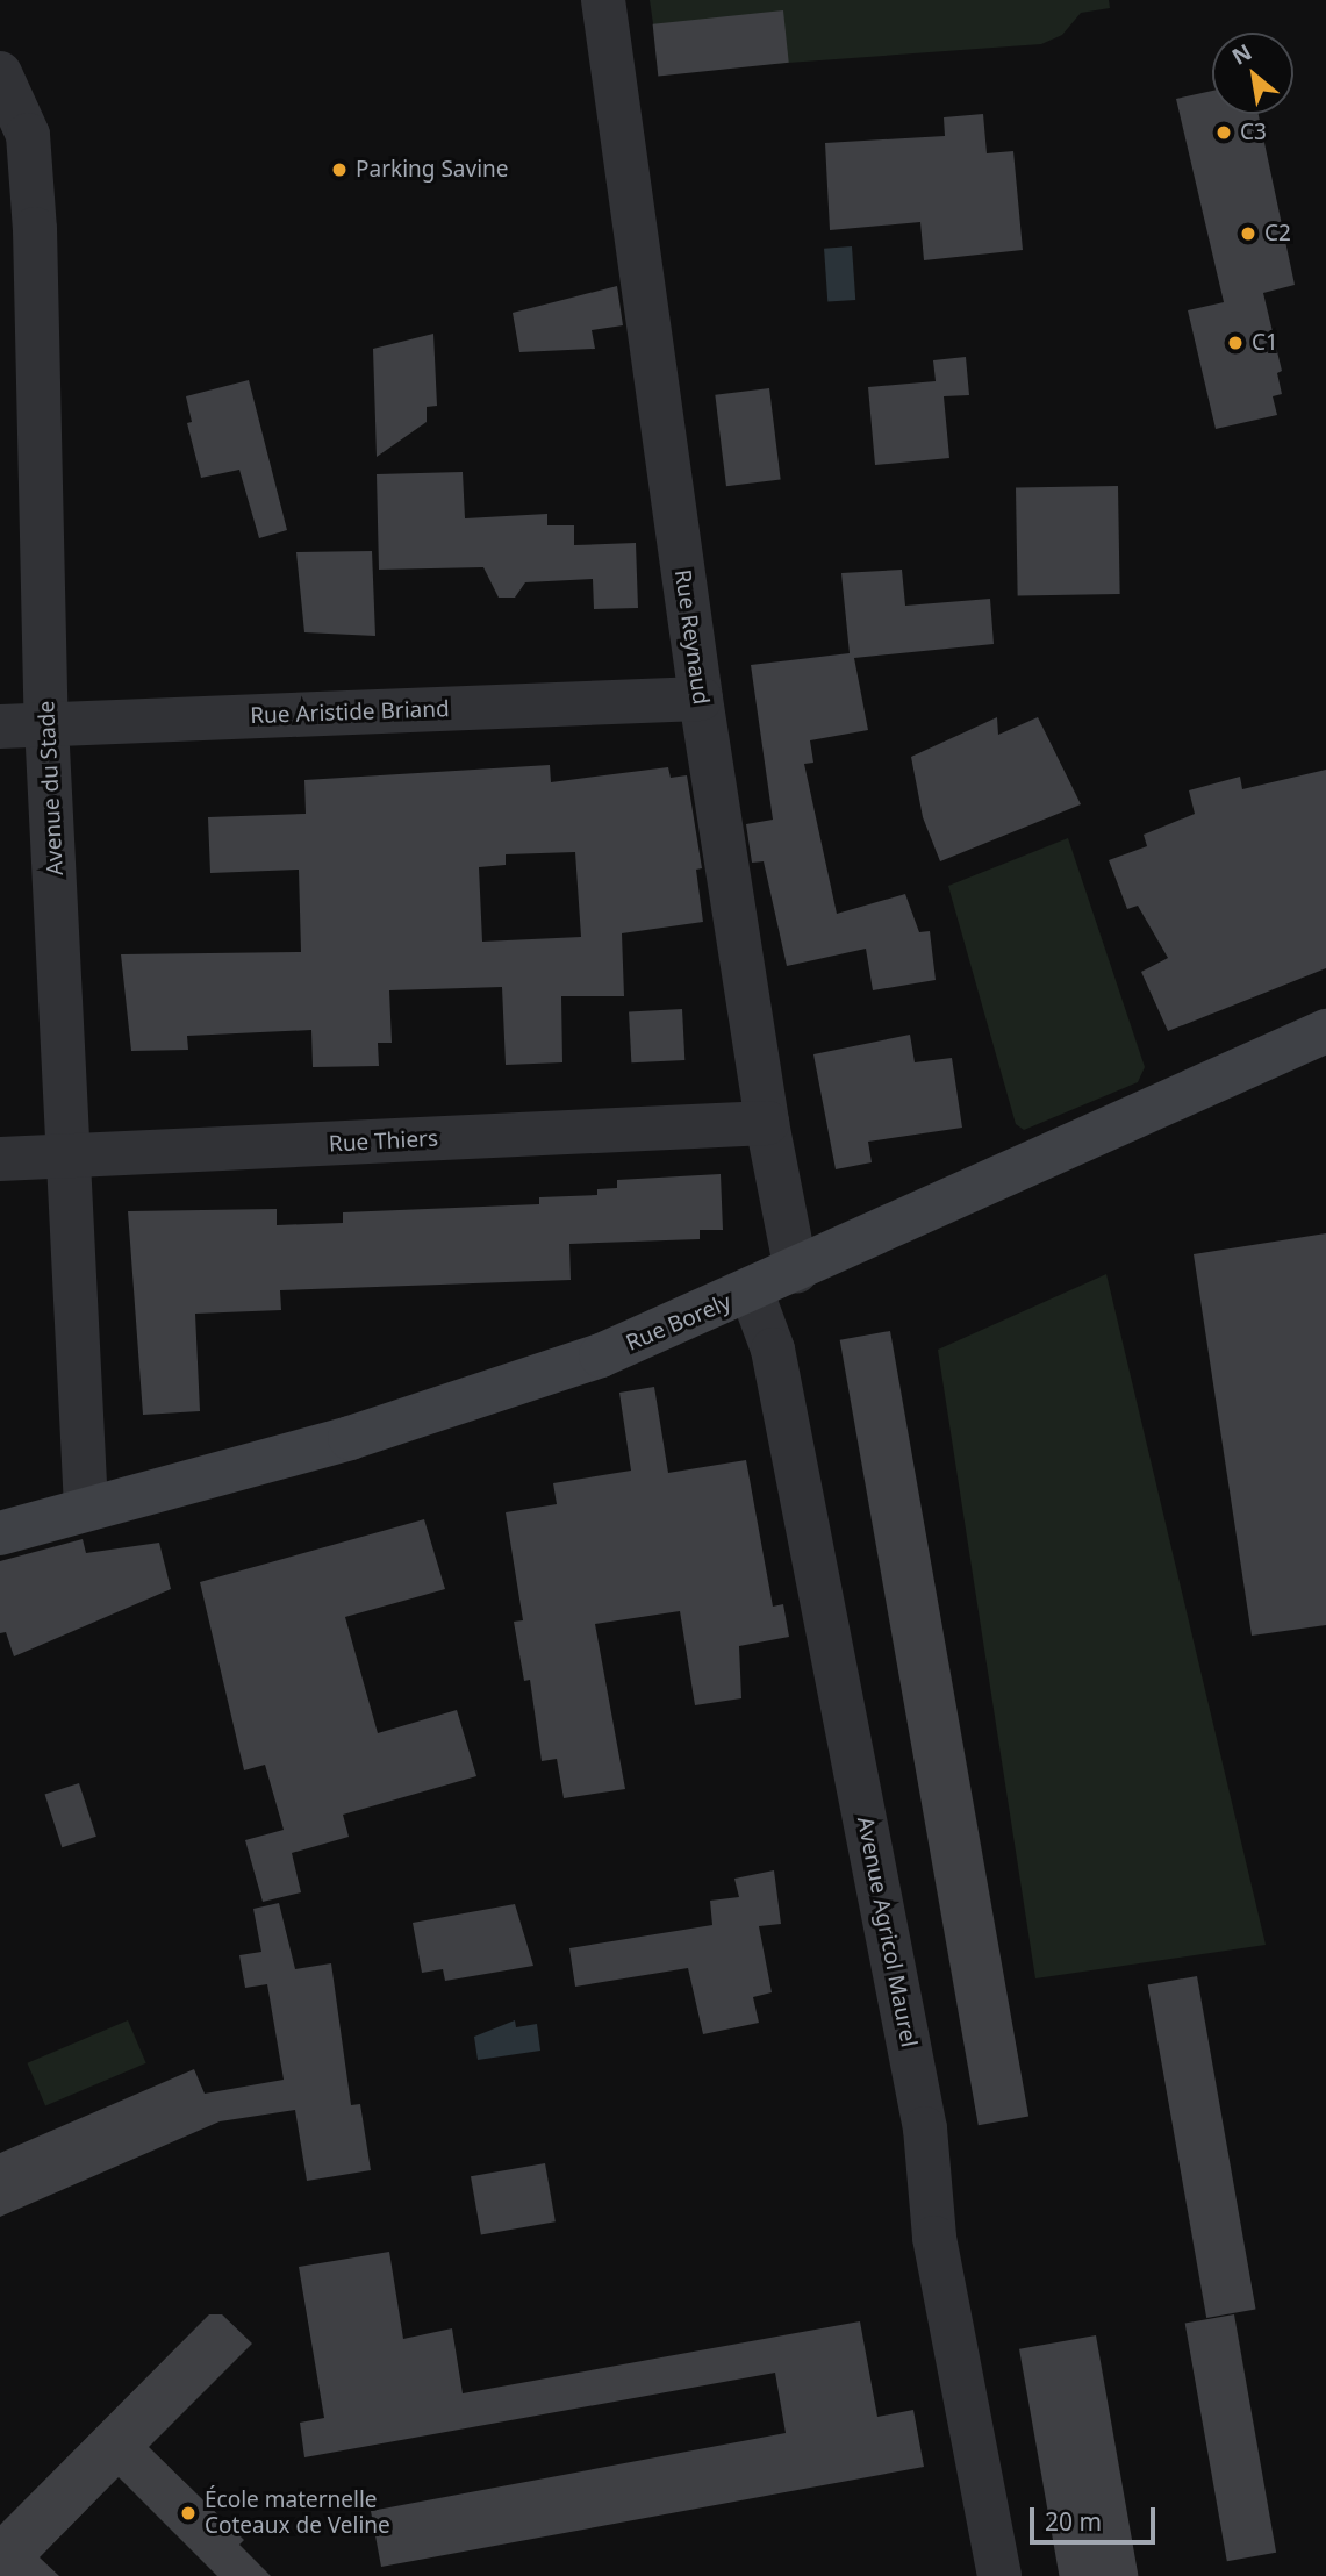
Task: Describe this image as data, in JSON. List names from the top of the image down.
{
  "streets": {
    "main road": ["Rue Borely"],
    "street": [
      "Rue Reynaud",
      "Rue Aristide Briand",
      "Avenue du Stade",
      "Rue Thiers",
      "Avenue Agricol Maurel"
    ]
  },
  "crossings": [
    ["Rue Reynaud", "Rue Aristide Briand"],
    ["Rue Reynaud", "Rue Thiers"],
    ["Rue Reynaud", "Rue Borely"],
    ["Rue Aristide Briand", "Avenue du Stade"],
    ["Avenue du Stade", "Rue Thiers"],
    ["Avenue du Stade", "Rue Borely"],
    ["Rue Borely", "Avenue Agricol Maurel"]
  ],
  "places": [
    "C3",
    "Parking Savine",
    "C2",
    "C1",
    "École maternelle Coteaux de Veline"
  ],
  "scale_bar": "20 m",
  "north": "top left"
}
